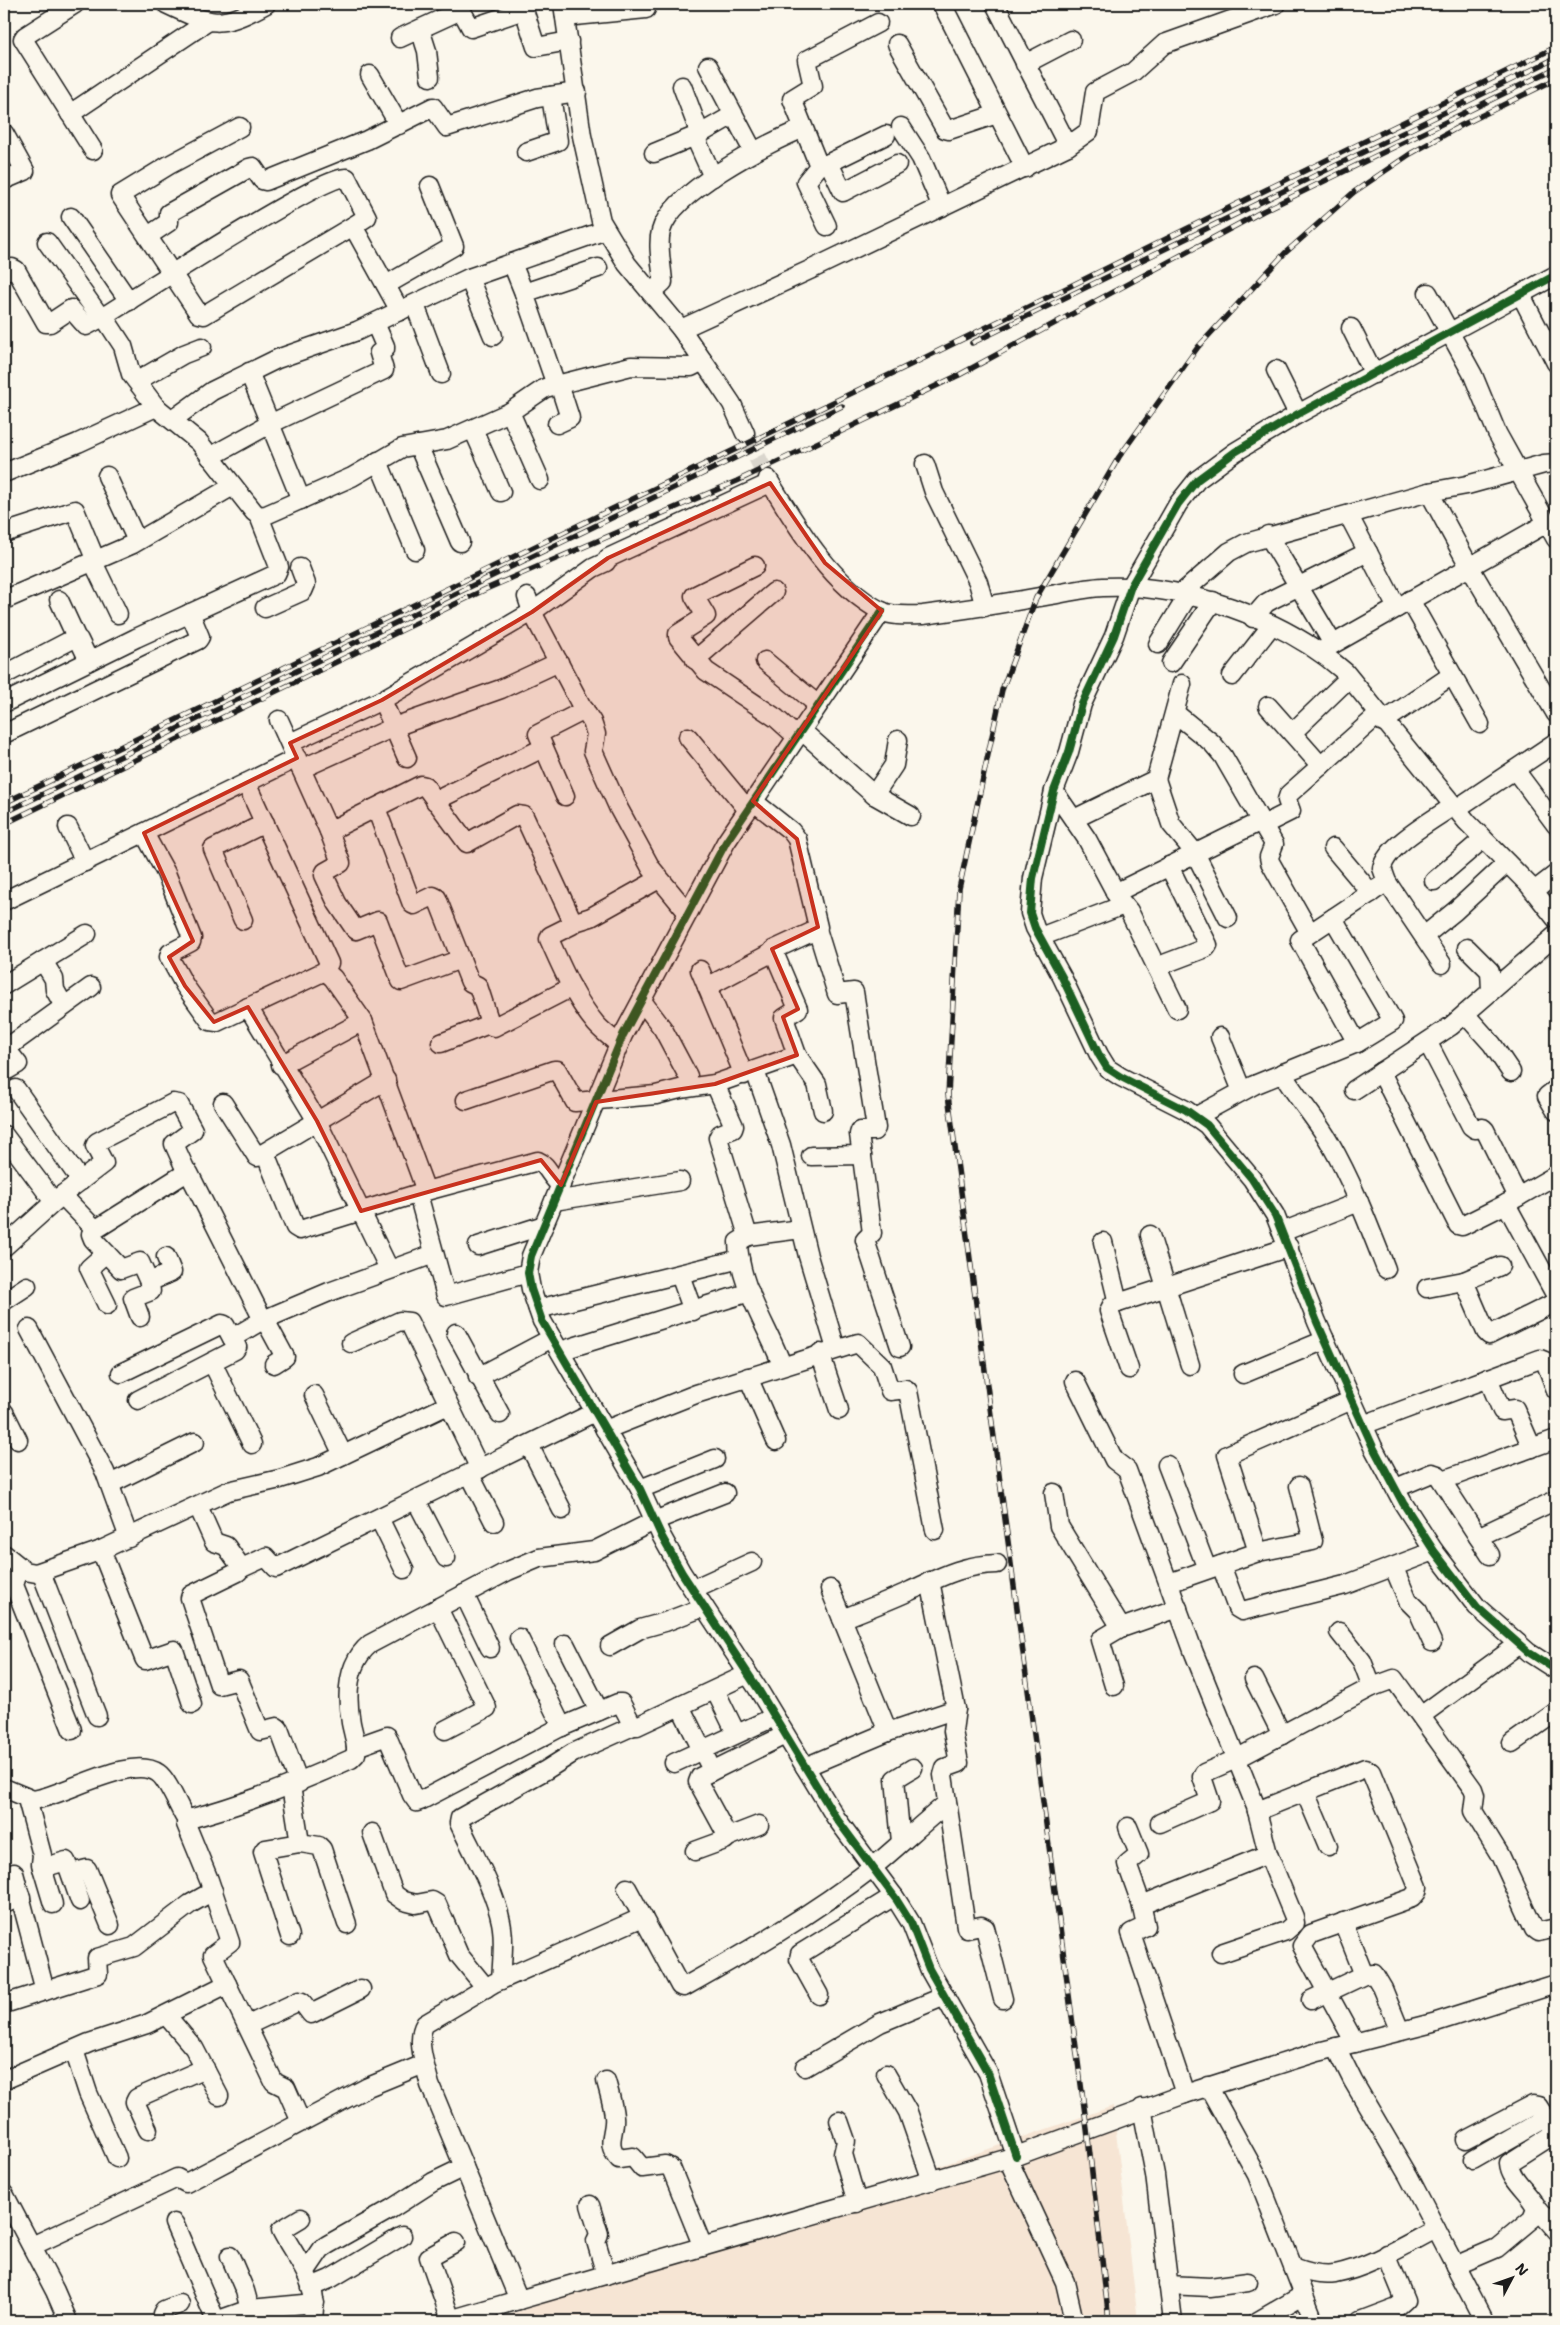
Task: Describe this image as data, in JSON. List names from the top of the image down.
{
  "north": "top right"
}
